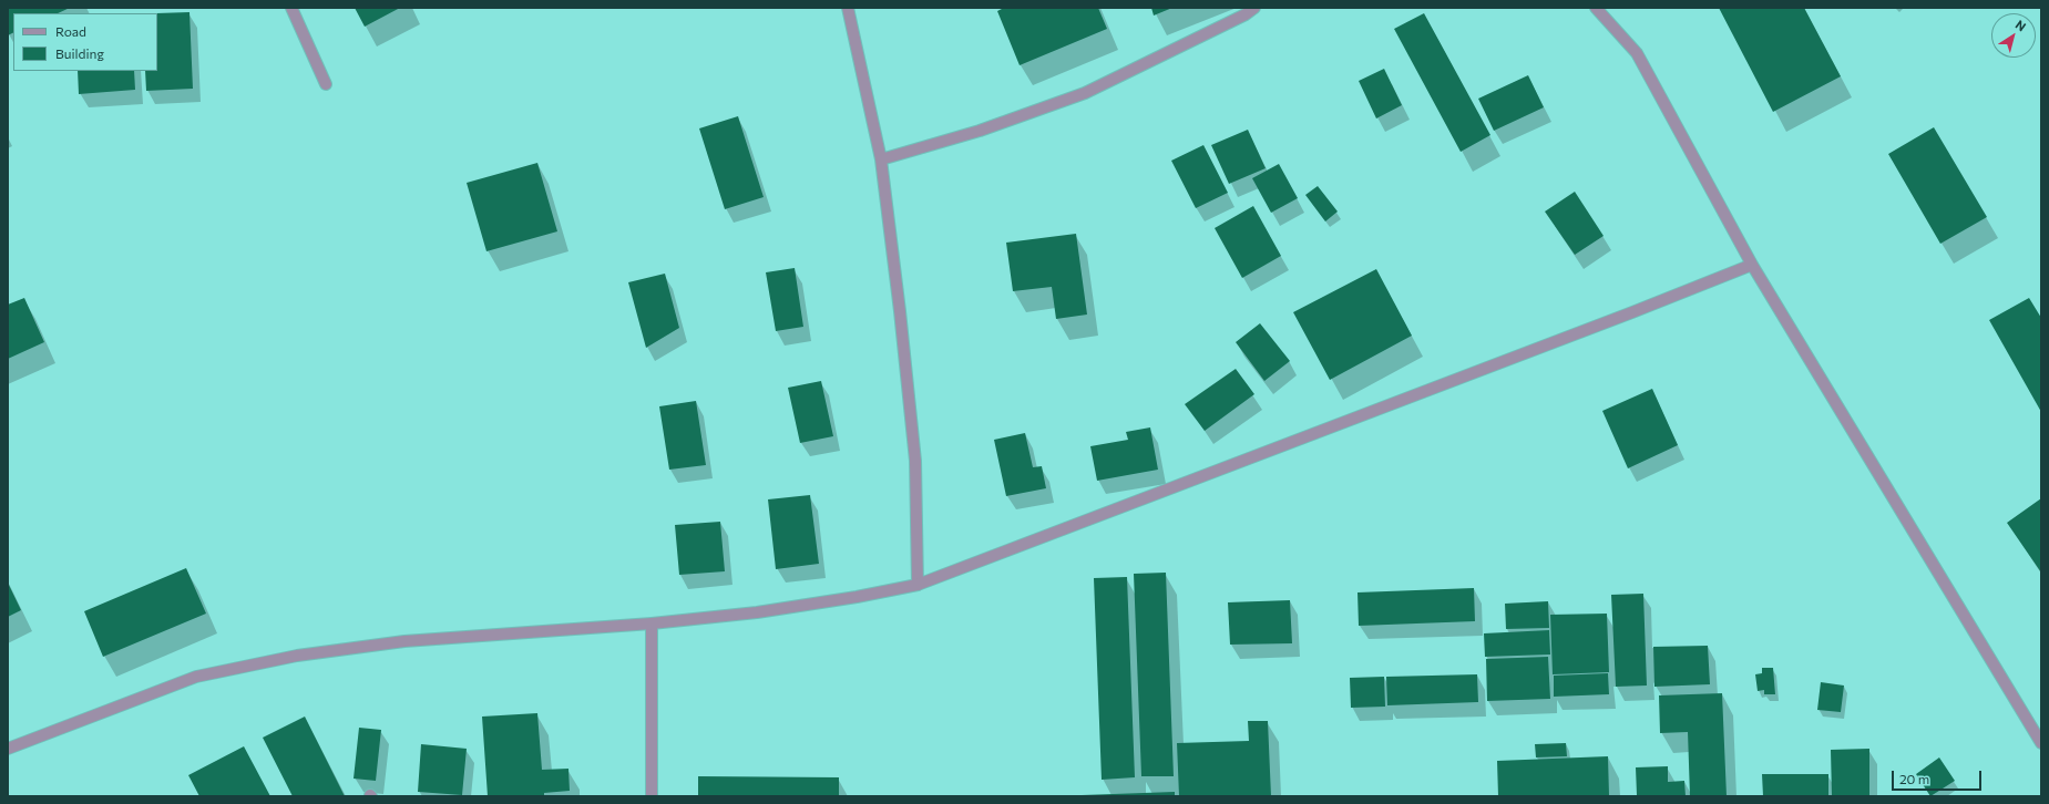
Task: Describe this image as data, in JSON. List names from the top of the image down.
{
  "legend": ["Road", "Building"],
  "scale_bar": "20 m",
  "north": "top right"
}
